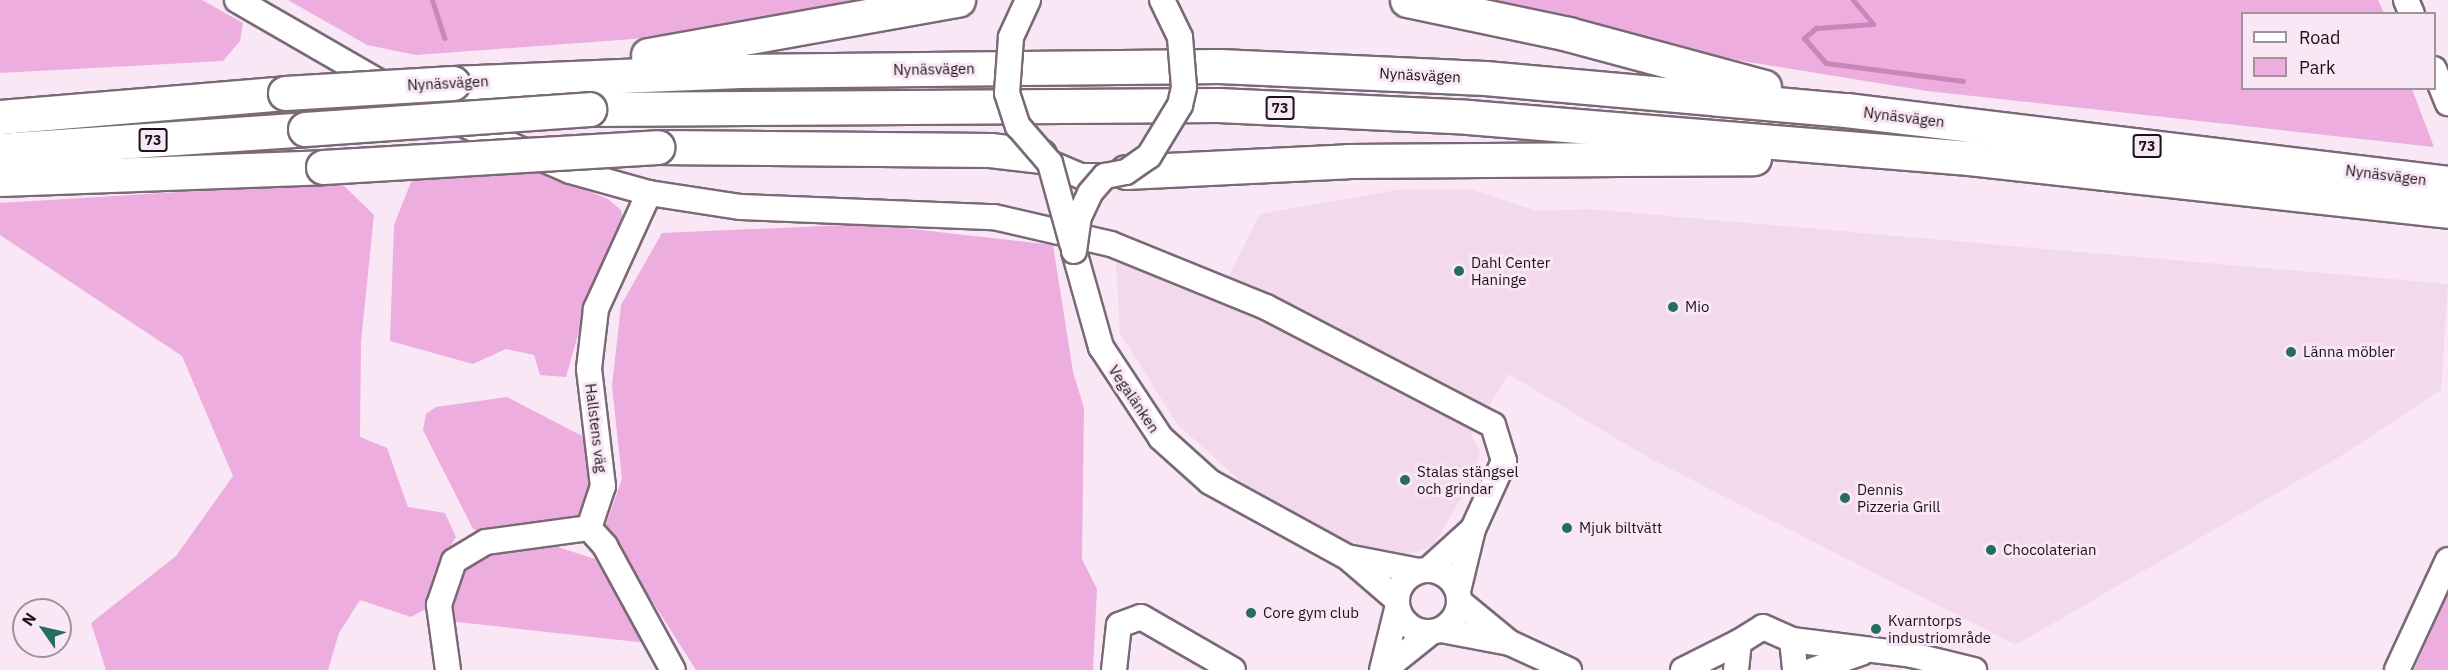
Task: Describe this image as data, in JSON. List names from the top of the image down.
{
  "streets": {
    "highway": ["Nynäsvägen", "73"],
    "street": ["Vegalänken", "Hallstens väg"]
  },
  "crossings": [
    ["Nynäsvägen", "Vegalänken"],
    ["Nynäsvägen", "Hallstens väg"]
  ],
  "places": [
    "Dahl Center Haninge",
    "Mio",
    "Länna möbler",
    "Stalas stängsel och grindar",
    "Dennis Pizzeria Grill",
    "Mjuk biltvätt",
    "Chocolaterian",
    "Core gym club",
    "Kvarntorps industriområde"
  ],
  "legend": ["Road", "Park"],
  "north": "top left"
}
